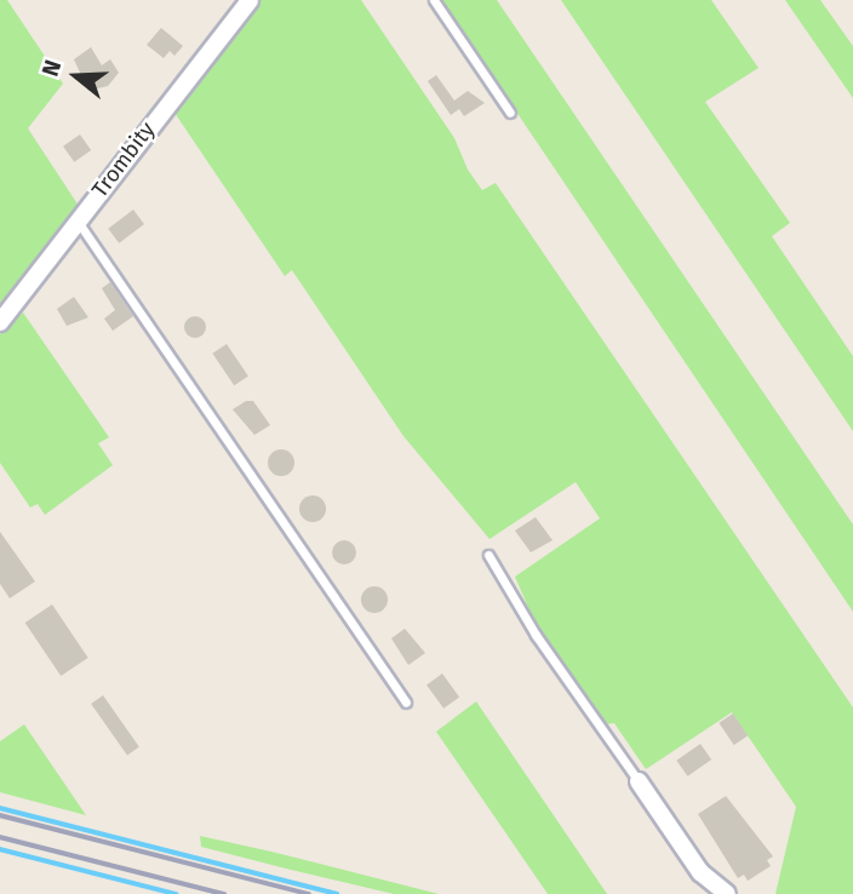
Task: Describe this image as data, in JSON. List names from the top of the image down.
{
  "streets": {
    "street": ["Trombity"]
  },
  "north": "left"
}
